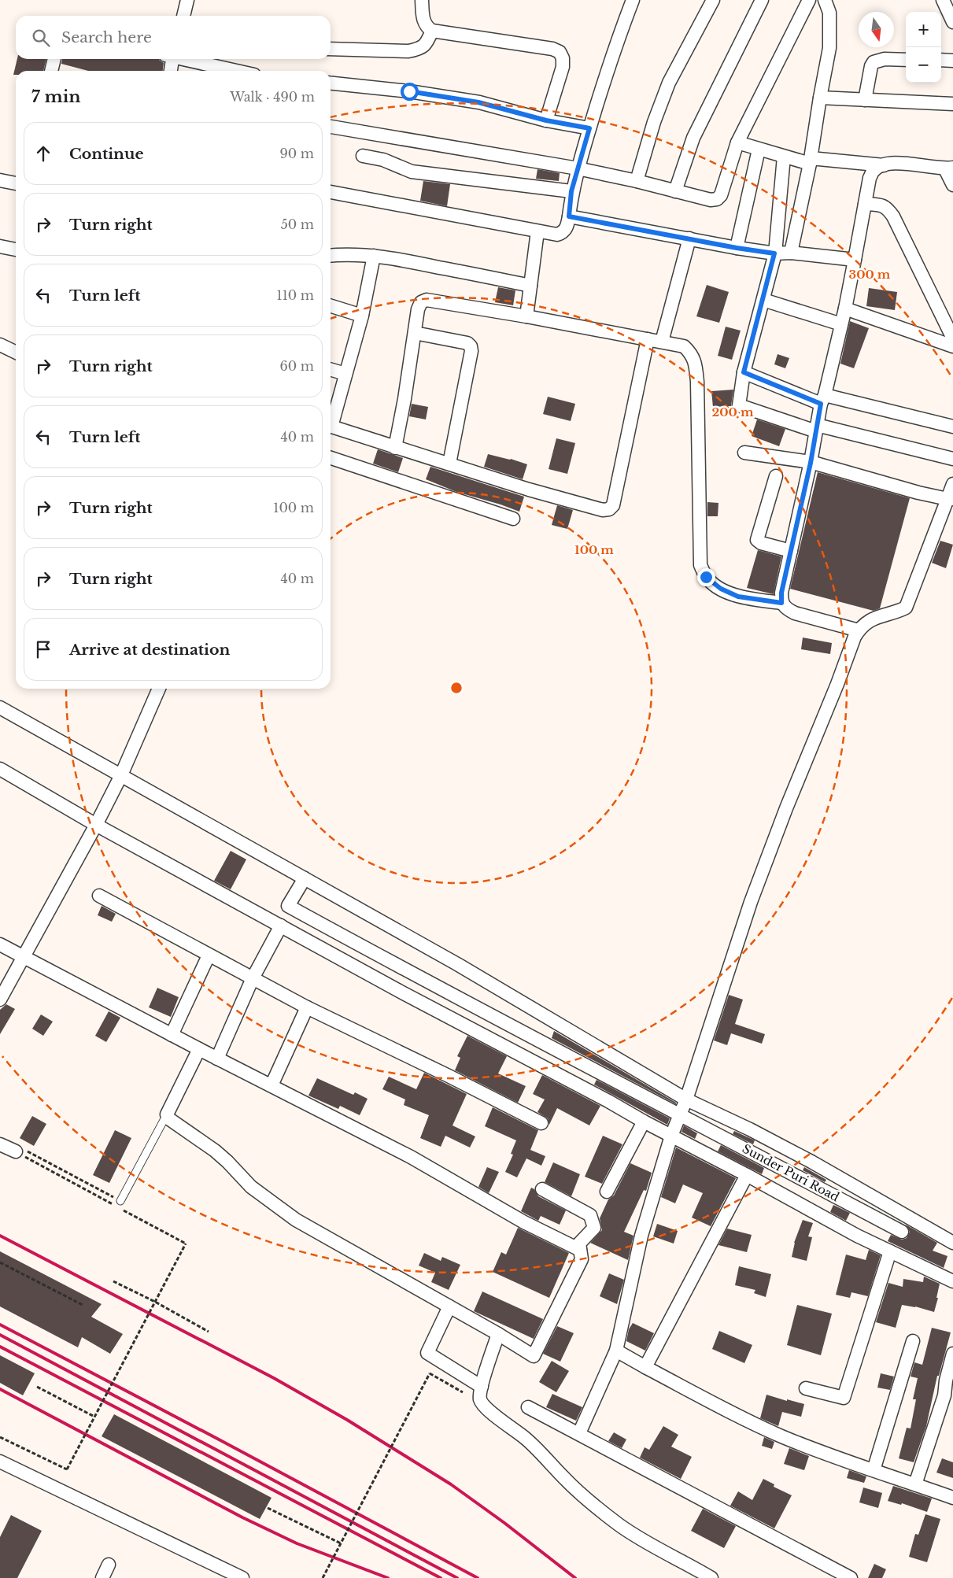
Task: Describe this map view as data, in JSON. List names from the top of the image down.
{
  "streets": {
    "street": ["Sunder Puri Road"]
  },
  "north": "bottom",
  "page": {
    "map_buttons": ["+", "−"],
    "search": "Search here",
    "heading": ["7 min", "Walk · 490 m"],
    "list": [
      ["Continue", "90 m"],
      ["Turn right", "50 m"],
      ["Turn left", "110 m"],
      ["Turn right", "60 m"],
      ["Turn left", "40 m"],
      ["Turn right", "100 m"],
      ["Turn right", "40 m"],
      "Arrive at destination"
    ]
  },
  "rings": ["300 m", "200 m", "100 m"]
}
